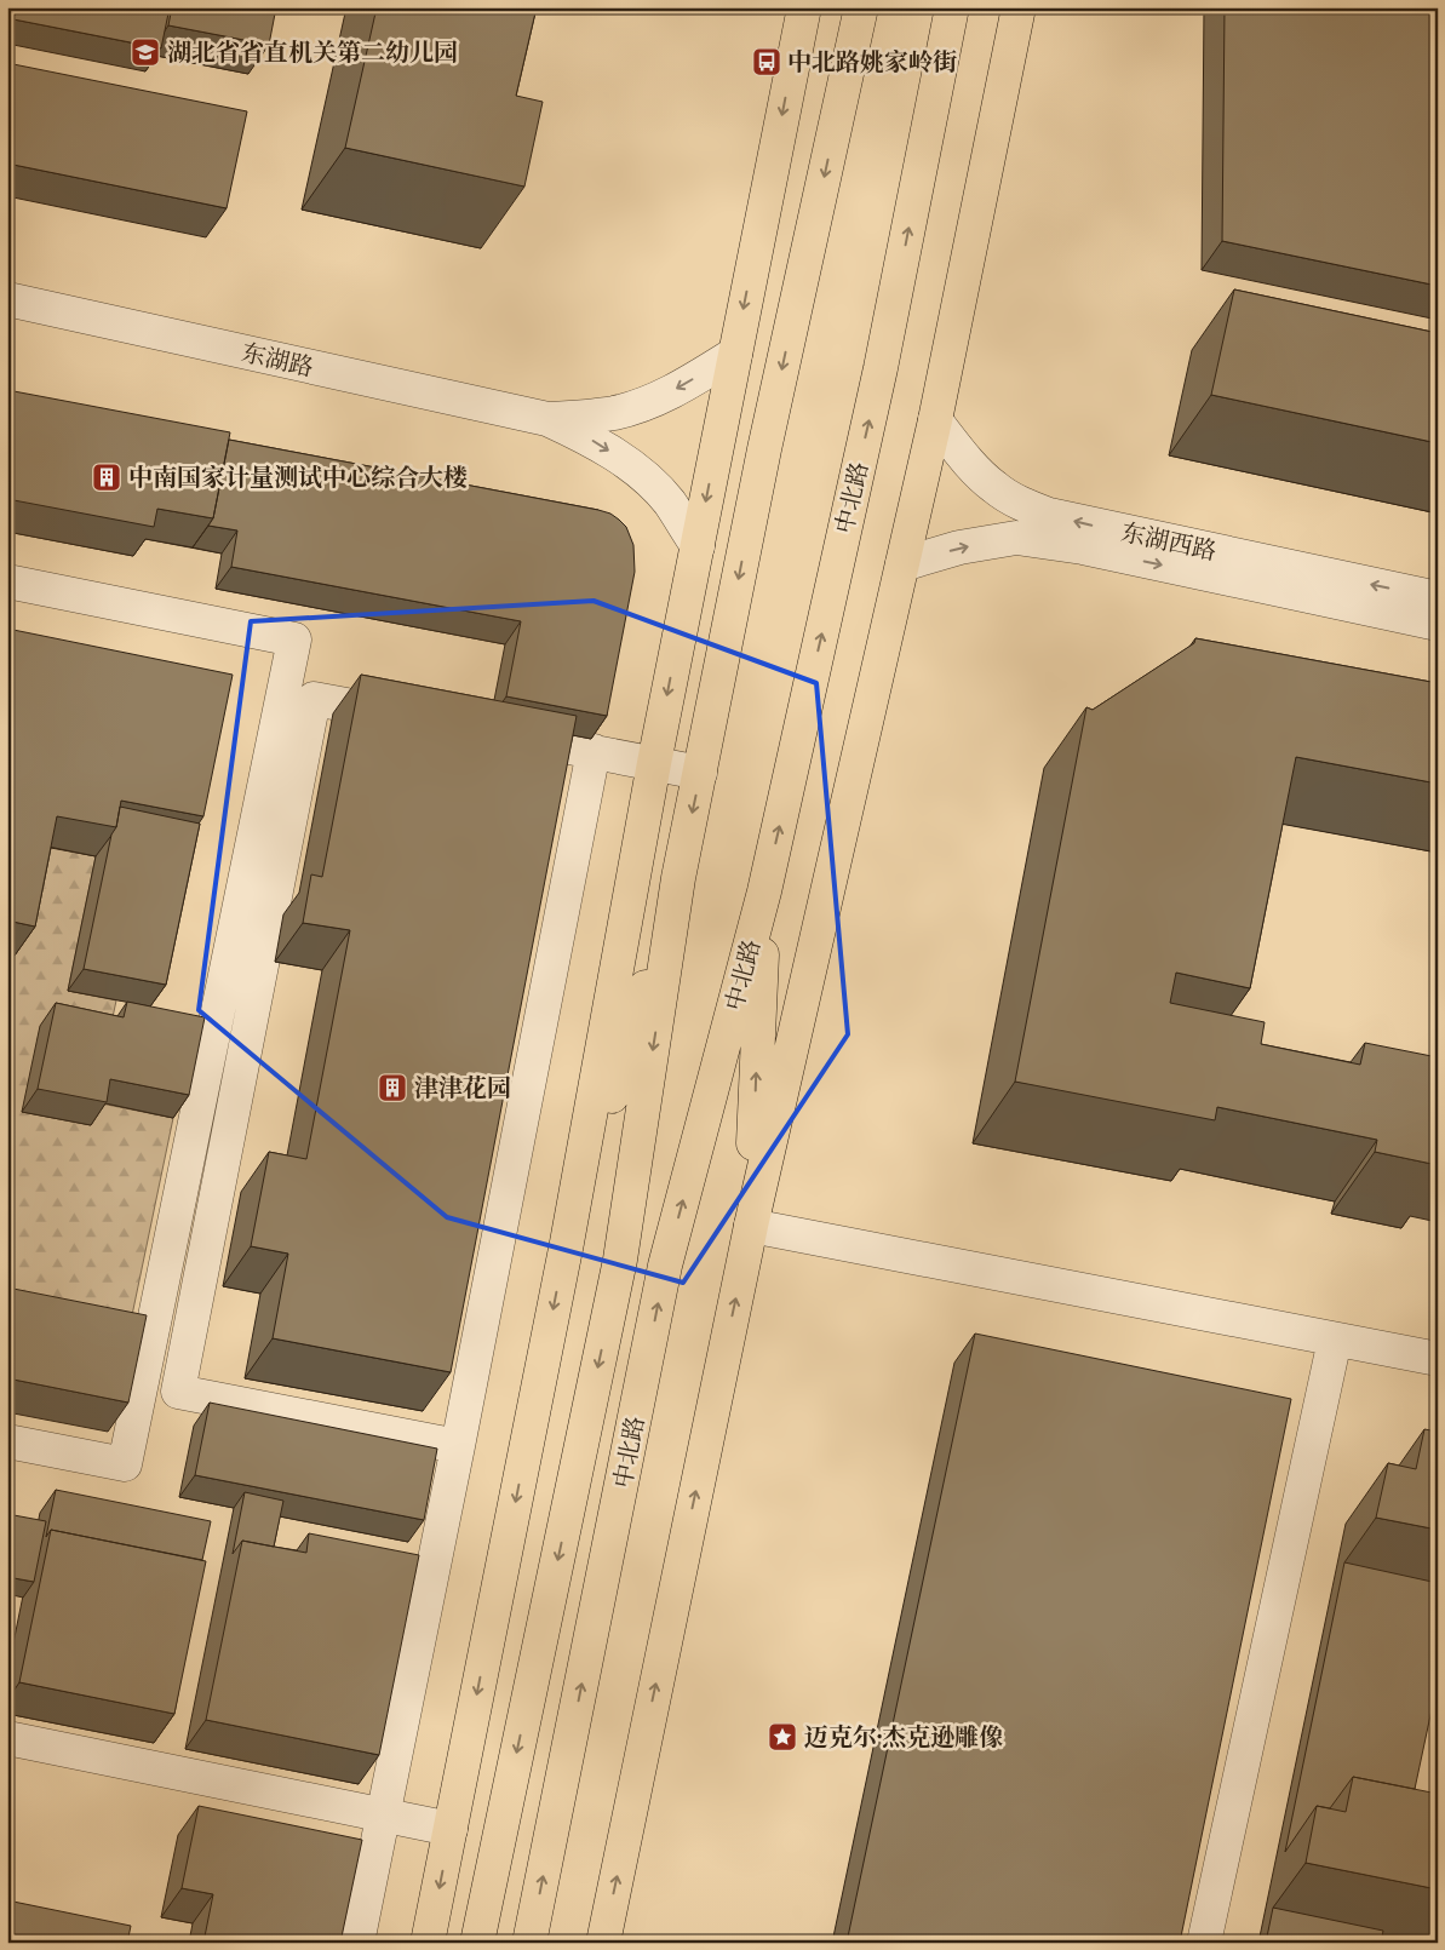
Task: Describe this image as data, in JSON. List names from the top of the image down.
{
  "streets": {
    "main road": ["中北路"],
    "street": ["东湖路", "东湖西路"]
  },
  "places": {
    "school or university": ["湖北省省直机关第二幼儿园"],
    "bus stop": ["中北路姚家岭街"],
    "building": ["中南国家计量测试中心综合大楼", "津津花园"],
    "place": ["迈克尔·杰克逊雕像"]
  }
}
